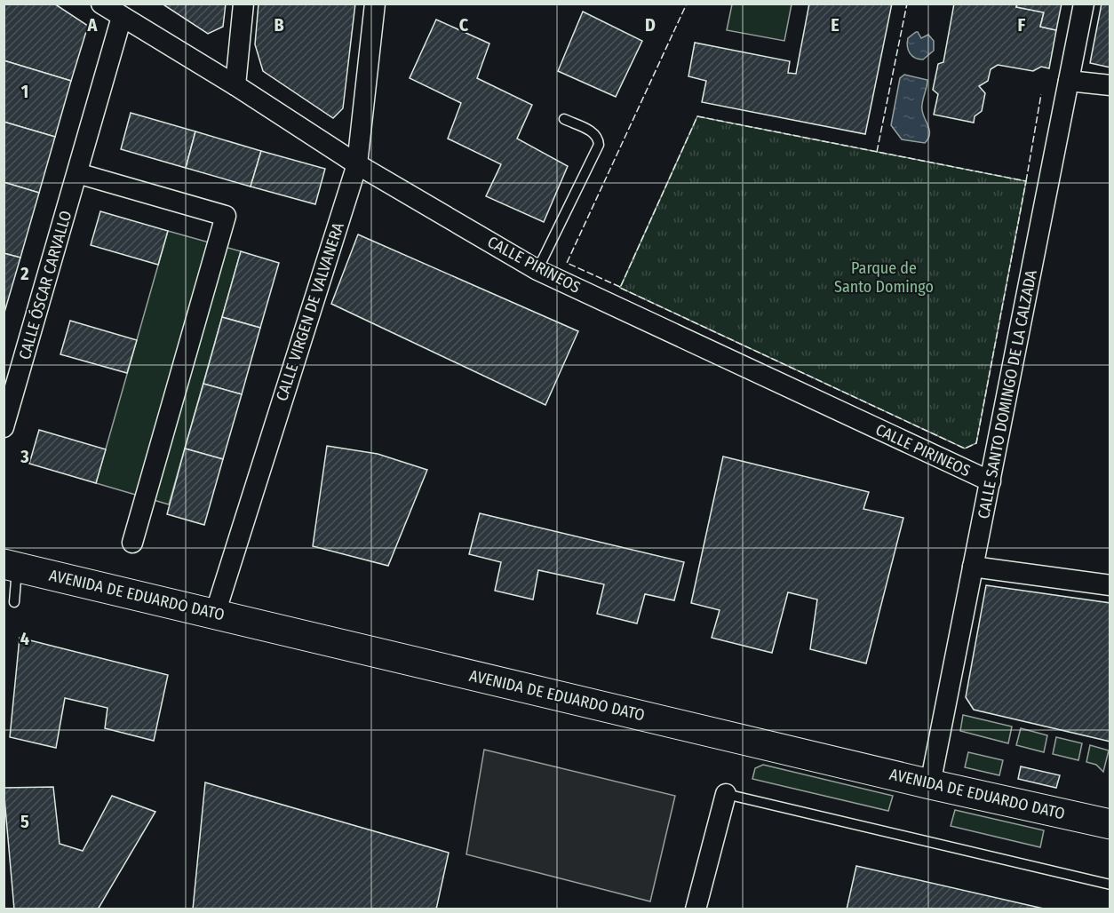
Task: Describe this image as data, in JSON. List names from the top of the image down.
{
  "streets": {
    "main road": ["AVENIDA DE EDUARDO DATO"],
    "street": [
      "CALLE PIRINEOS",
      "CALLE ÓSCAR CARVALLO",
      "CALLE VIRGEN DE VALVANERA",
      "CALLE SANTO DOMINGO DE LA CALZADA"
    ]
  },
  "crossings": [
    ["CALLE PIRINEOS", "CALLE ÓSCAR CARVALLO"],
    ["CALLE PIRINEOS", "CALLE VIRGEN DE VALVANERA"],
    ["CALLE PIRINEOS", "CALLE SANTO DOMINGO DE LA CALZADA"],
    ["CALLE VIRGEN DE VALVANERA", "AVENIDA DE EDUARDO DATO"],
    ["CALLE SANTO DOMINGO DE LA CALZADA", "AVENIDA DE EDUARDO DATO"]
  ],
  "parks": ["Parque de Santo Domingo"],
  "grid": {
    "columns": [
      "A",
      "B",
      "C",
      "D",
      "E",
      "F"
    ],
    "rows": [
      "1",
      "2",
      "3",
      "4",
      "5"
    ]
  }
}
